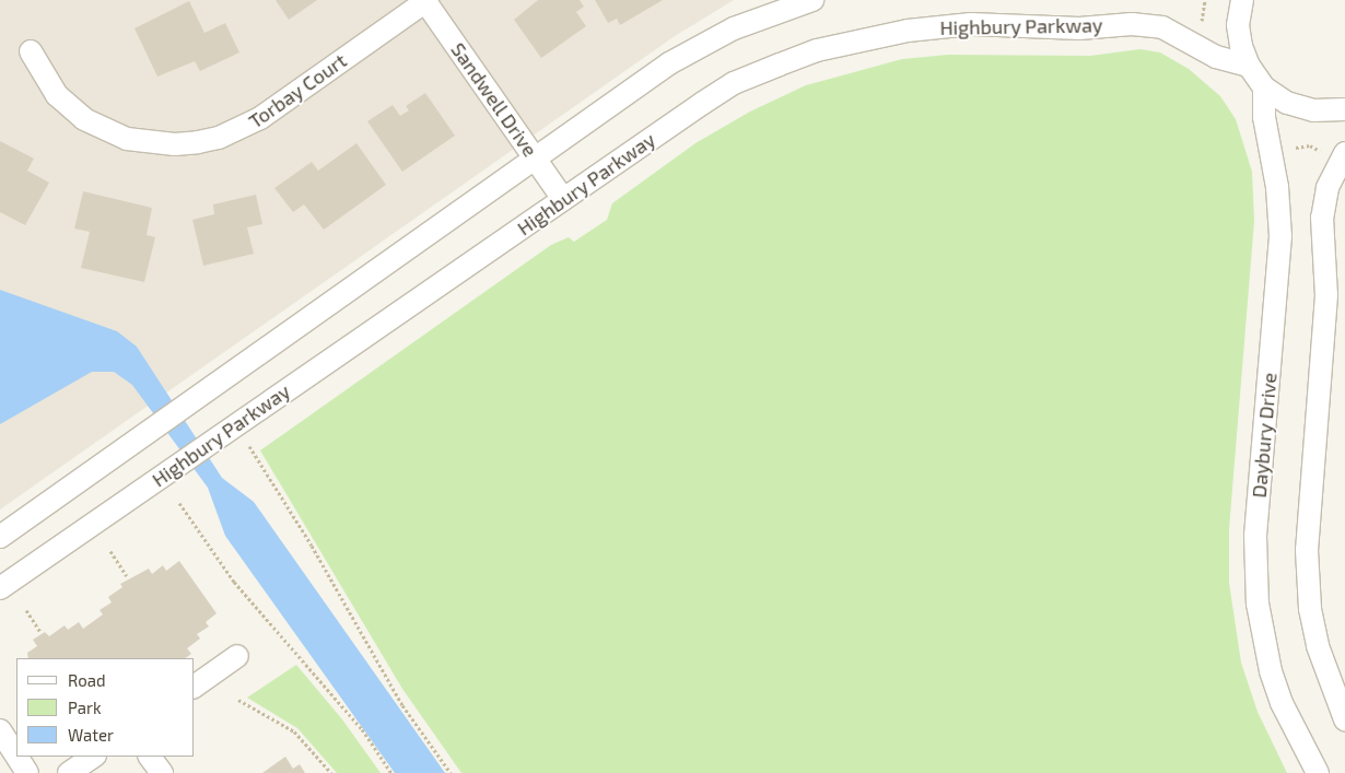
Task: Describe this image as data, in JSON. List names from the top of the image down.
{
  "streets": {
    "street": [
      "Highbury Parkway",
      "Torbay Court",
      "Sandwell Drive",
      "Daybury Drive"
    ]
  },
  "crossings": [
    ["Highbury Parkway", "Sandwell Drive"],
    ["Torbay Court", "Sandwell Drive"]
  ],
  "legend": ["Road", "Park", "Water"]
}
